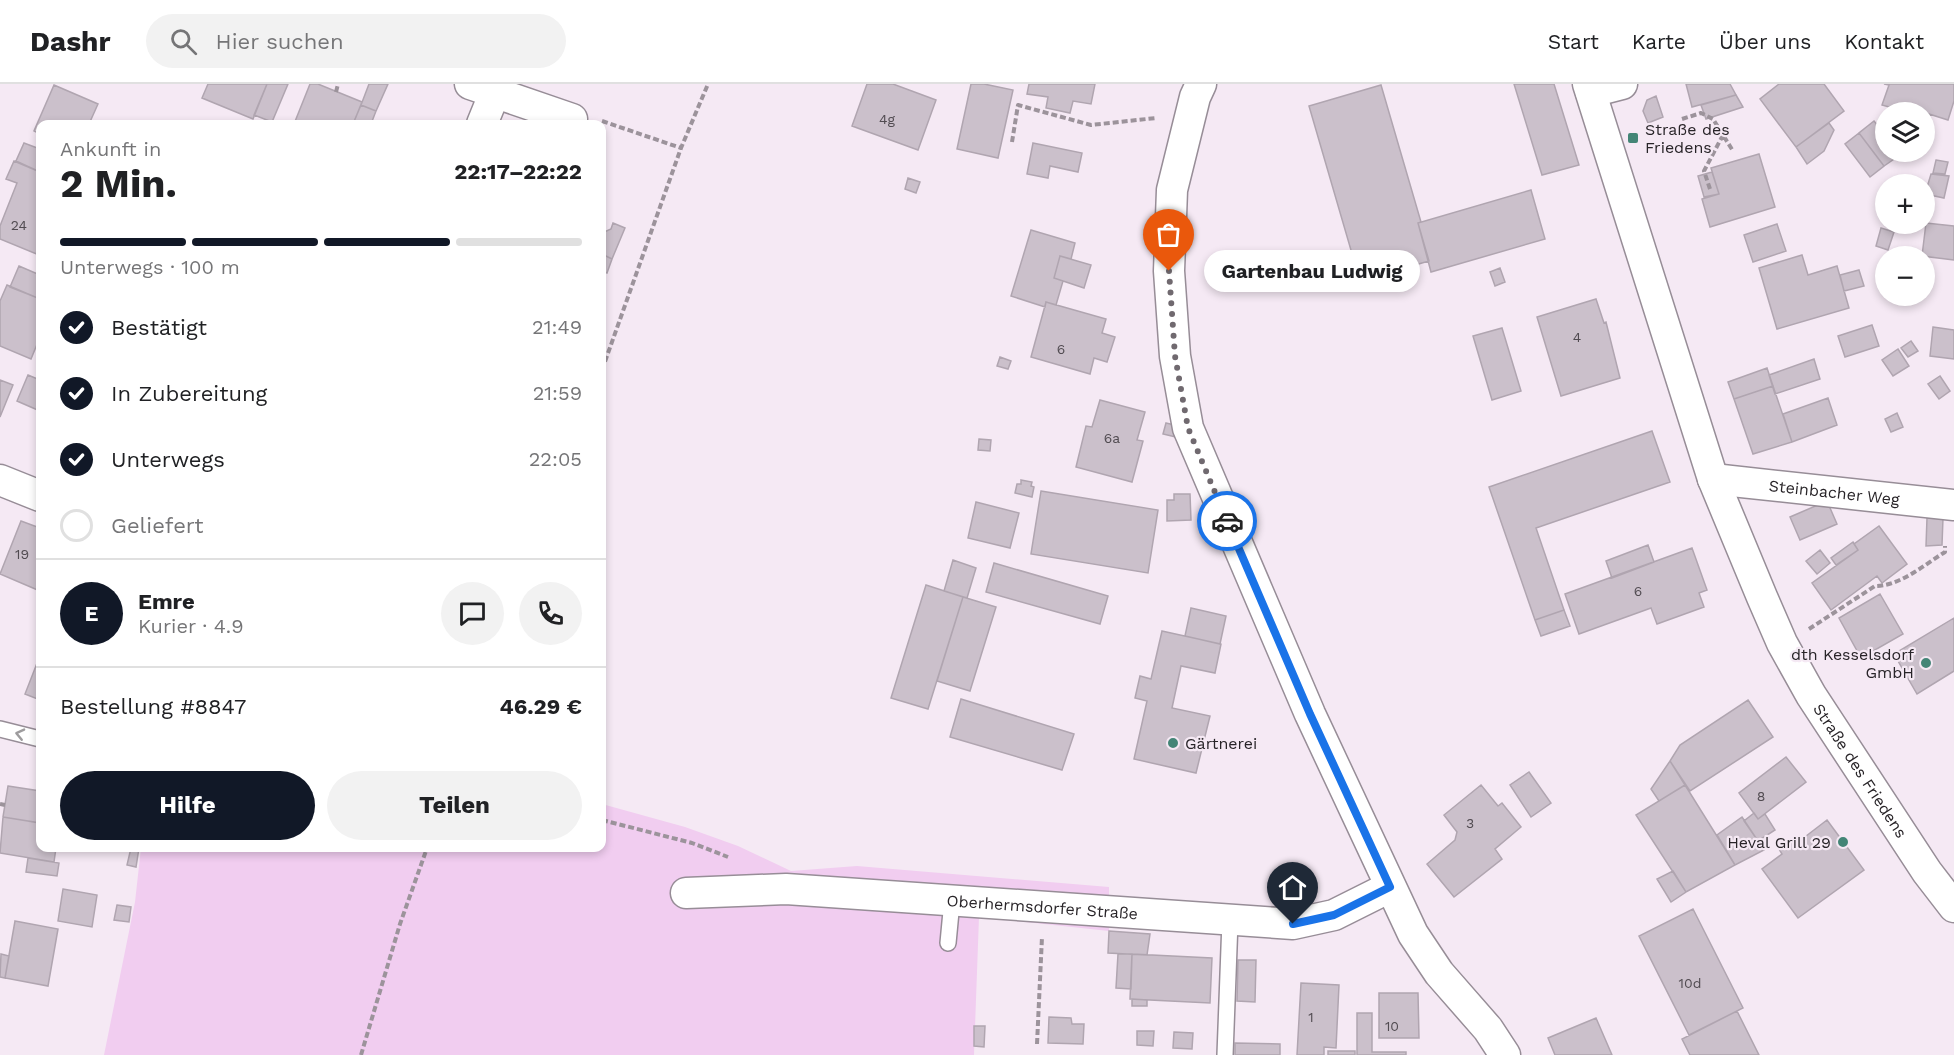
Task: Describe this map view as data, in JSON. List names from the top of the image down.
{
  "streets": {
    "street": ["Steinbacher Weg", "Straße des Friedens", "Oberhermsdorfer Straße"]
  },
  "crossings": [
    ["Steinbacher Weg", "Straße des Friedens"]
  ],
  "places": {
    "transit": ["Straße des Friedens"],
    "other": [
      "Gartenbau Ludwig",
      "dth Kesselsdorf GmbH",
      "Gärtnerei",
      "Heval Grill 29"
    ]
  },
  "house_numbers": [
    "4g",
    "24",
    "4",
    "6",
    "6a",
    "19",
    "6",
    "8",
    "3",
    "10d",
    "1",
    "10"
  ],
  "page": {
    "header": "Dashr",
    "search": "Hier suchen",
    "nav": [
      "Start",
      "Karte",
      "Über uns",
      "Kontakt"
    ],
    "map_buttons": ["+", "−"],
    "heading": ["2 Min.", "Ankunft in", "22:17–22:22"],
    "panel": [
      "Emre",
      "Kurier · 4.9",
      "Bestellung #8847",
      "46.29 €"
    ],
    "bar": "Unterwegs · 100 m",
    "bubble": "Gartenbau Ludwig",
    "list": [
      ["Bestätigt", "21:49"],
      ["In Zubereitung", "21:59"],
      ["Unterwegs", "22:05"],
      "Geliefert"
    ],
    "round": "E",
    "buttons": ["Hilfe", "Teilen"]
  }
}
